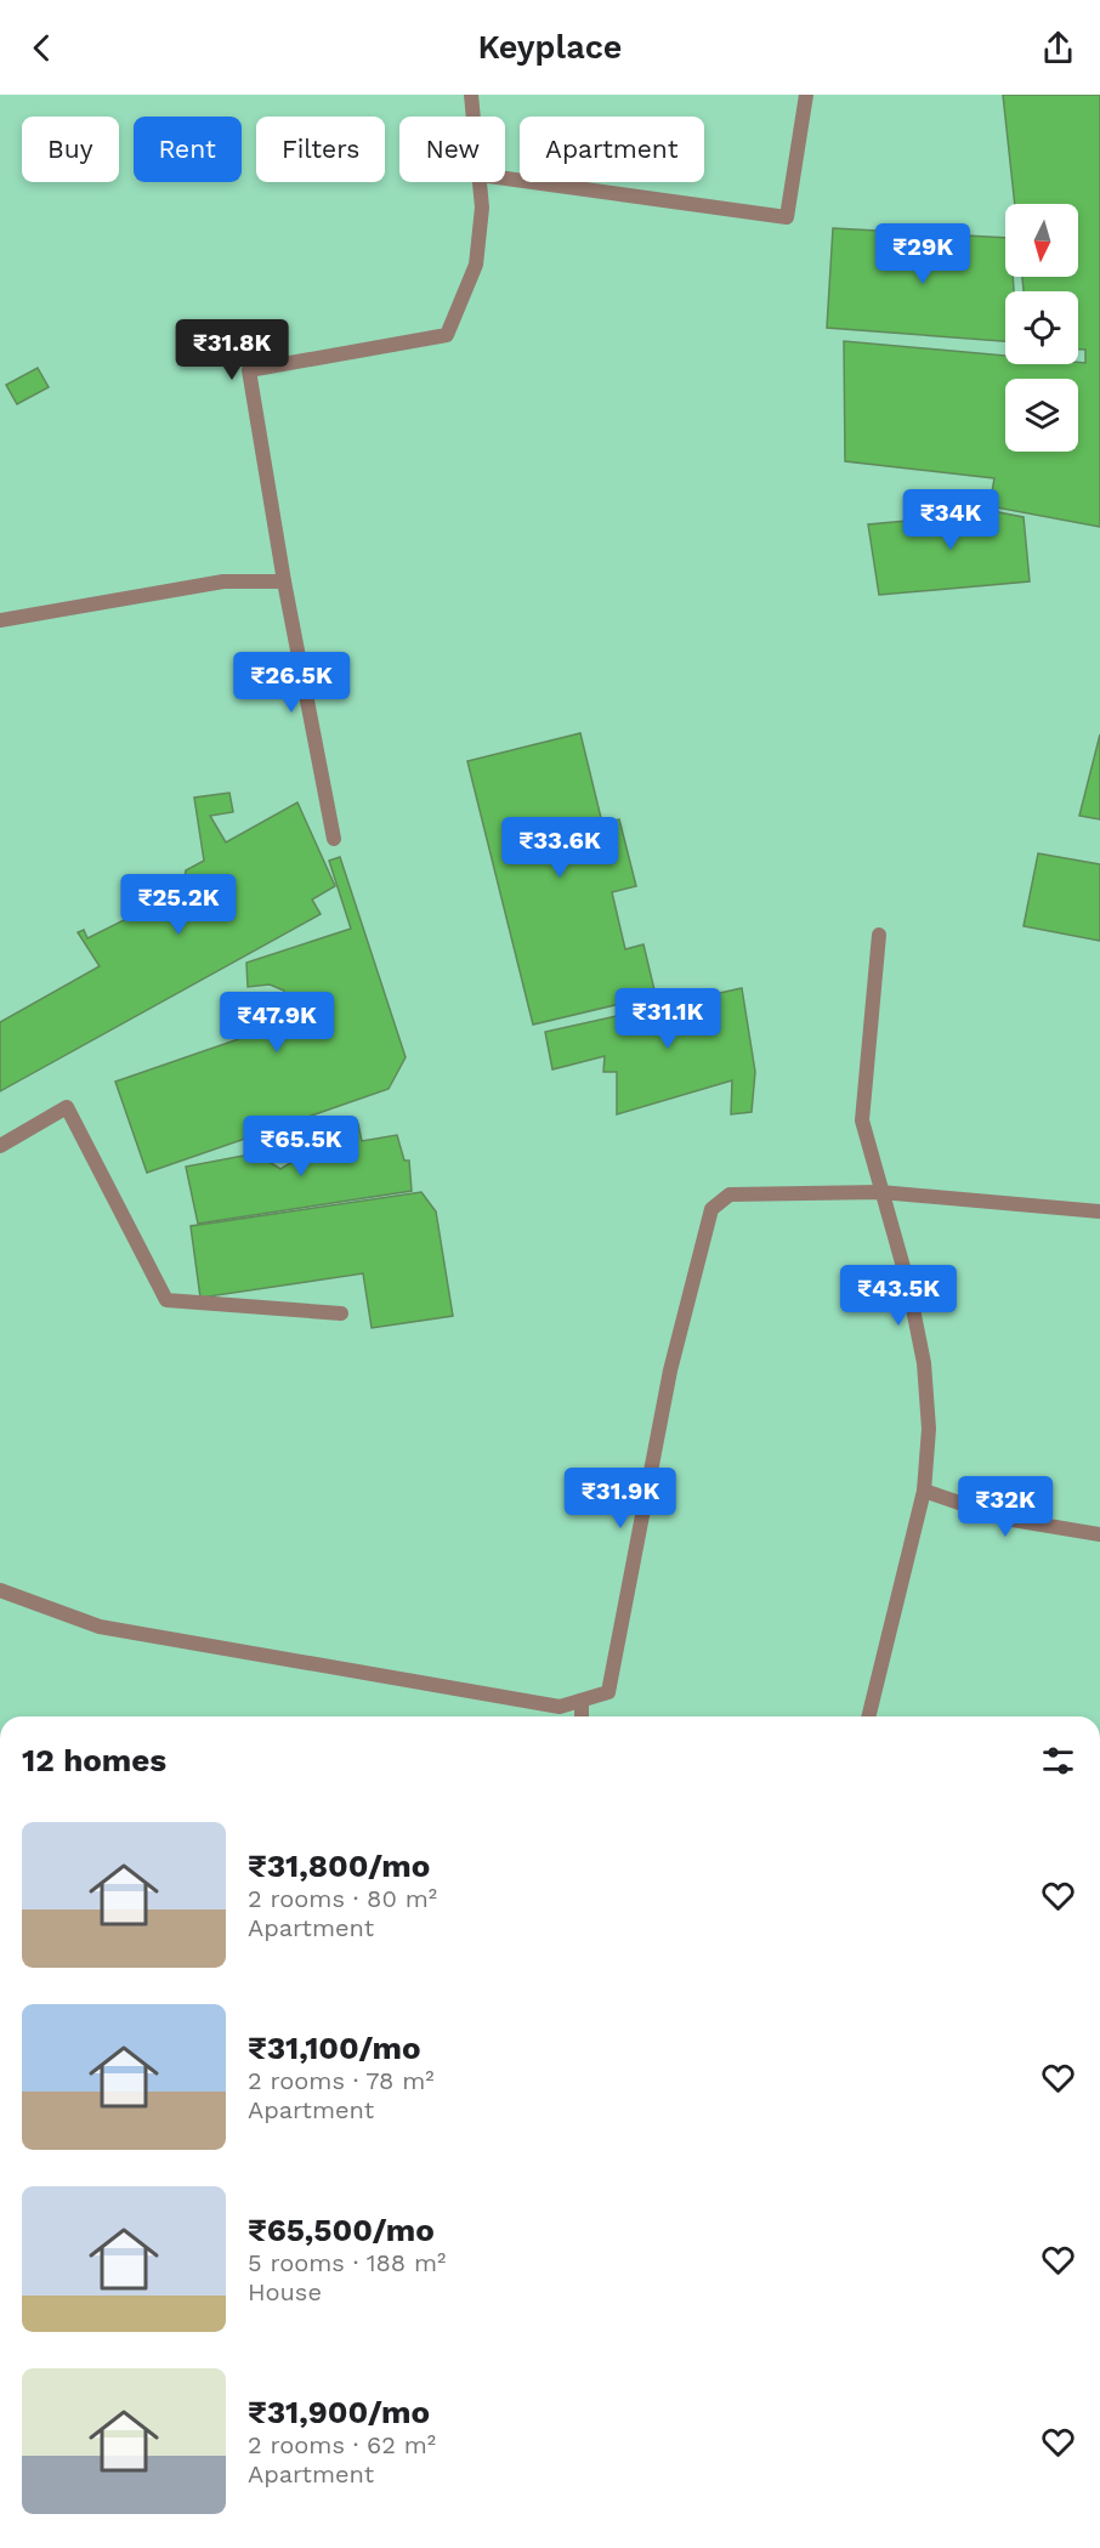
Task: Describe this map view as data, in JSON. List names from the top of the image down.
{
  "north": "bottom",
  "page": {
    "header": "Keyplace",
    "chip": [
      "Buy",
      "Rent",
      "Filters",
      "New",
      "Apartment"
    ],
    "price": [
      "₹29K",
      "₹31.8K",
      "₹34K",
      "₹26.5K",
      "₹33.6K",
      "₹25.2K",
      "₹31.1K",
      "₹47.9K",
      "₹65.5K",
      "₹43.5K",
      "₹31.9K",
      "₹32K"
    ],
    "heading": "12 homes",
    "list": [
      {
        "name": "₹31,800/mo",
        "note": "2 rooms · 80 m² · Apartment"
      },
      {
        "name": "₹31,100/mo",
        "note": "2 rooms · 78 m² · Apartment"
      },
      {
        "name": "₹65,500/mo",
        "note": "5 rooms · 188 m² · House"
      },
      {
        "name": "₹31,900/mo",
        "note": "2 rooms · 62 m² · Apartment"
      }
    ]
  }
}
